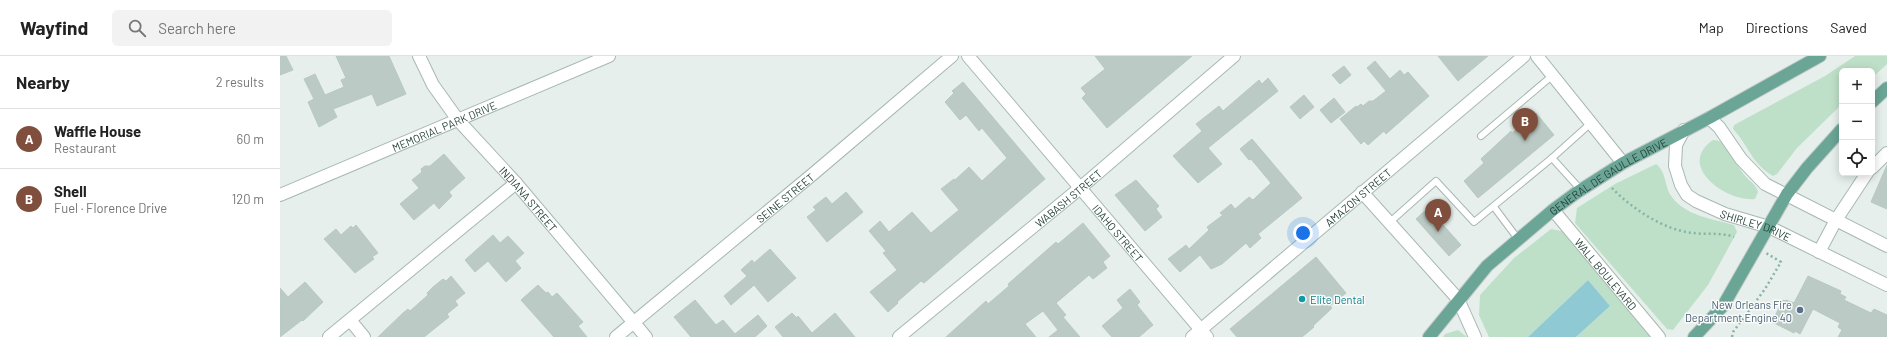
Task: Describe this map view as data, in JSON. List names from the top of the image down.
{
  "streets": {
    "main road": ["GENERAL DE GAULLE DRIVE"],
    "street": [
      "MEMORIAL PARK DRIVE",
      "AMAZON STREET",
      "SEINE STREET",
      "WABASH STREET",
      "INDIANA STREET",
      "SHIRLEY DRIVE",
      "IDAHO STREET",
      "WALL BOULEVARD"
    ]
  },
  "crossings": [
    ["MEMORIAL PARK DRIVE", "INDIANA STREET"],
    ["GENERAL DE GAULLE DRIVE", "SHIRLEY DRIVE"],
    ["GENERAL DE GAULLE DRIVE", "WALL BOULEVARD"],
    ["AMAZON STREET", "IDAHO STREET"],
    ["SEINE STREET", "INDIANA STREET"],
    ["WABASH STREET", "IDAHO STREET"]
  ],
  "places": ["Elite Dental", "New Orleans Fire Department Engine 40"],
  "page": {
    "header": "Wayfind",
    "search": "Search here",
    "nav": ["Map", "Directions", "Saved"],
    "heading": ["Nearby", "2 results"],
    "map_buttons": ["+", "−"],
    "list": [
      {
        "mark": "A",
        "name": "Waffle House",
        "note": "Restaurant",
        "value": "60 m"
      },
      {
        "mark": "B",
        "name": "Shell",
        "note": "Fuel · Florence Drive",
        "value": "120 m"
      }
    ],
    "pins": ["B", "A"]
  }
}
